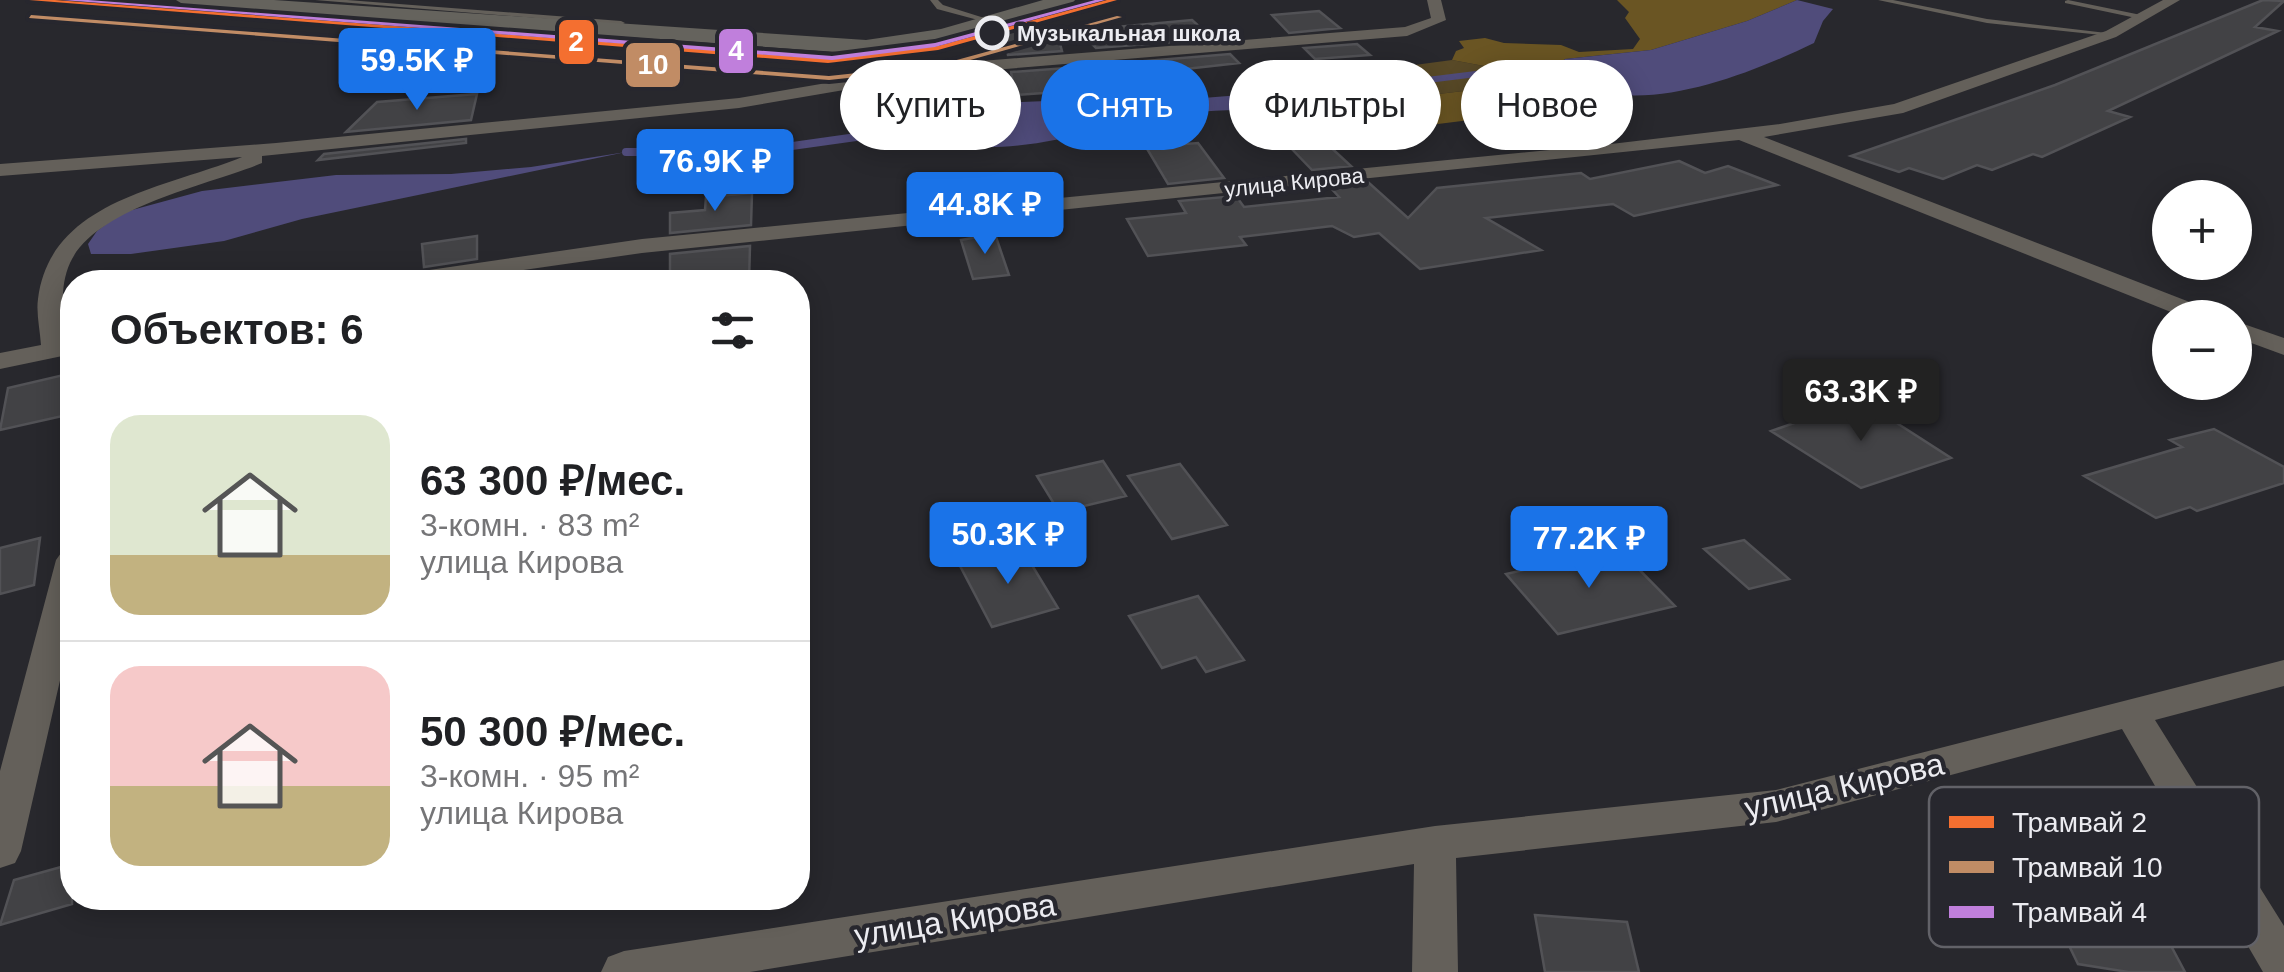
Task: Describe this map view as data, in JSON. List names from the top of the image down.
{
  "streets": {
    "street": ["улица Кирова"]
  },
  "places": ["Музыкальная школа"],
  "lines": ["tram line 2", "tram line 4", "tram line 10"],
  "legend": ["Трамвай 2", "Трамвай 10", "Трамвай 4"],
  "page": {
    "price": [
      "59.5K ₽",
      "76.9K ₽",
      "44.8K ₽",
      "63.3K ₽",
      "50.3K ₽",
      "77.2K ₽"
    ],
    "chip": [
      "Купить",
      "Снять",
      "Фильтры",
      "Новое"
    ],
    "map_buttons": ["+", "−"],
    "heading": "Объектов: 6",
    "list": [
      {
        "name": "63 300 ₽/мес.",
        "note": "3-комн. · 83 m² · улица Кирова"
      },
      {
        "name": "50 300 ₽/мес.",
        "note": "3-комн. · 95 m² · улица Кирова"
      }
    ]
  }
}
